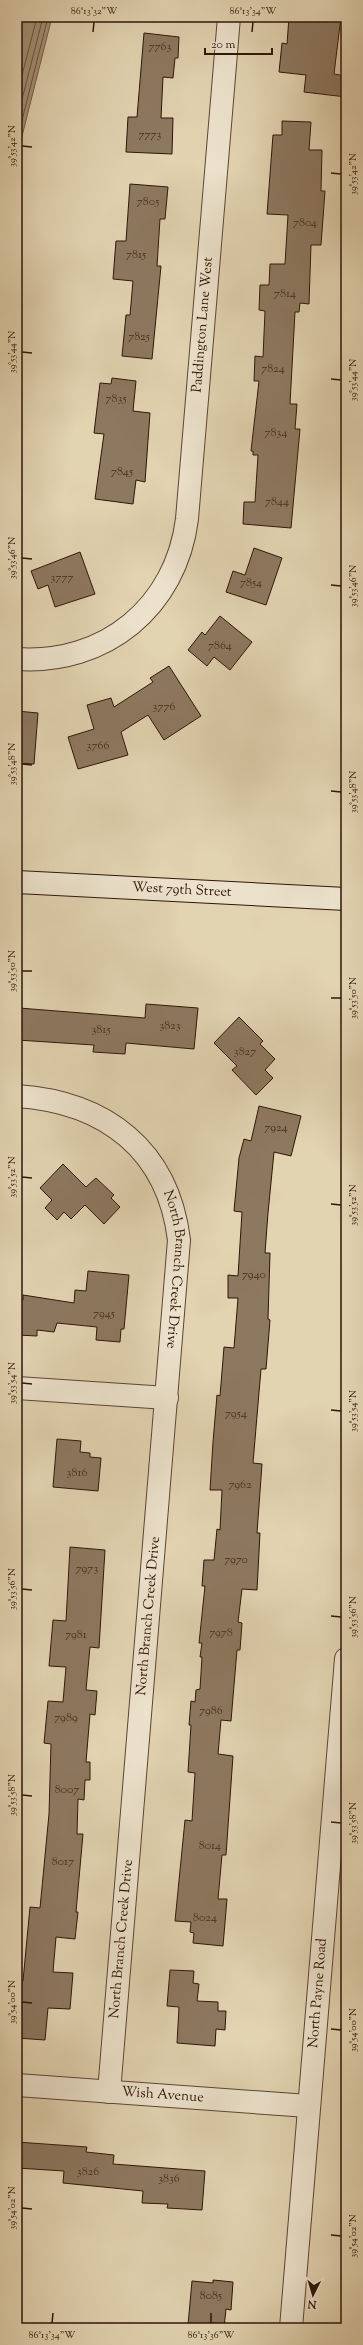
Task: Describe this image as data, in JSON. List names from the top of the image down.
{
  "streets": {
    "street": [
      "Paddington Lane West",
      "West 79th Street",
      "North Branch Creek Drive",
      "North Payne Road",
      "Wish Avenue"
    ]
  },
  "crossings": [
    ["North Branch Creek Drive", "Wish Avenue"],
    ["North Payne Road", "Wish Avenue"]
  ],
  "house_numbers": [
    "7763",
    "7773",
    "7805",
    "7804",
    "7815",
    "7814",
    "7825",
    "7824",
    "7835",
    "7834",
    "7845",
    "7844",
    "3777",
    "7854",
    "7864",
    "3776",
    "3766",
    "3823",
    "3815",
    "3827",
    "7924",
    "7940",
    "7945",
    "7954",
    "3816",
    "7962",
    "7970",
    "7973",
    "7978",
    "7981",
    "7986",
    "7989",
    "8007",
    "8014",
    "8017",
    "8024",
    "3826",
    "3836",
    "8085"
  ],
  "scale_bar": "20 m",
  "north": "bottom",
  "coordinates": [
    "86°13'32\"W",
    "86°13'34\"W",
    "39°53'42\"N",
    "39°53'44\"N",
    "39°53'46\"N",
    "39°53'48\"N",
    "39°53'50\"N",
    "39°53'52\"N",
    "39°53'54\"N",
    "39°53'56\"N",
    "39°53'58\"N",
    "39°54'00\"N",
    "39°54'02\"N",
    "86°13'36\"W"
  ]
}
